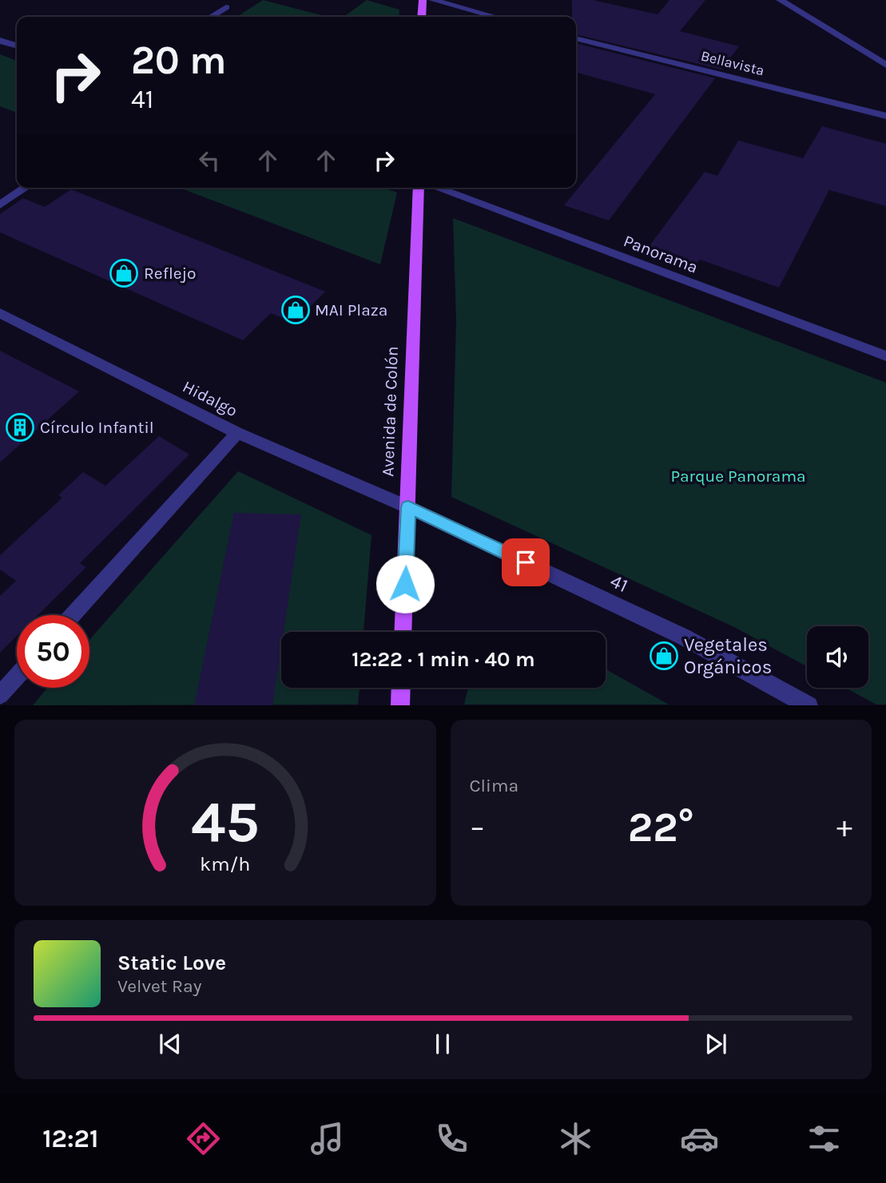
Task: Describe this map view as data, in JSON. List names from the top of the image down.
{
  "streets": {
    "main road": ["Avenida de Colón"],
    "street": [
      "Bellavista",
      "Panorama",
      "Hidalgo",
      "41"
    ]
  },
  "crossings": [
    ["Hidalgo", "Avenida de Colón"],
    ["Hidalgo", "41"],
    ["Avenida de Colón", "41"]
  ],
  "parks": ["Parque Panorama"],
  "places": {
    "shop": ["Reflejo", "MAI Plaza", "Vegetales Orgánicos"],
    "building": ["Círculo Infantil"]
  },
  "page": {
    "turn": ["20 m", "41"],
    "limit": "50",
    "trip": "12:22 · 1 min · 40 m",
    "tile": "Clima",
    "heat": ["−", "22°", "+"],
    "song": ["Static Love", "Velvet Ray"],
    "tabs": "12:21",
    "gauge": ["45", "km/h"]
  }
}
